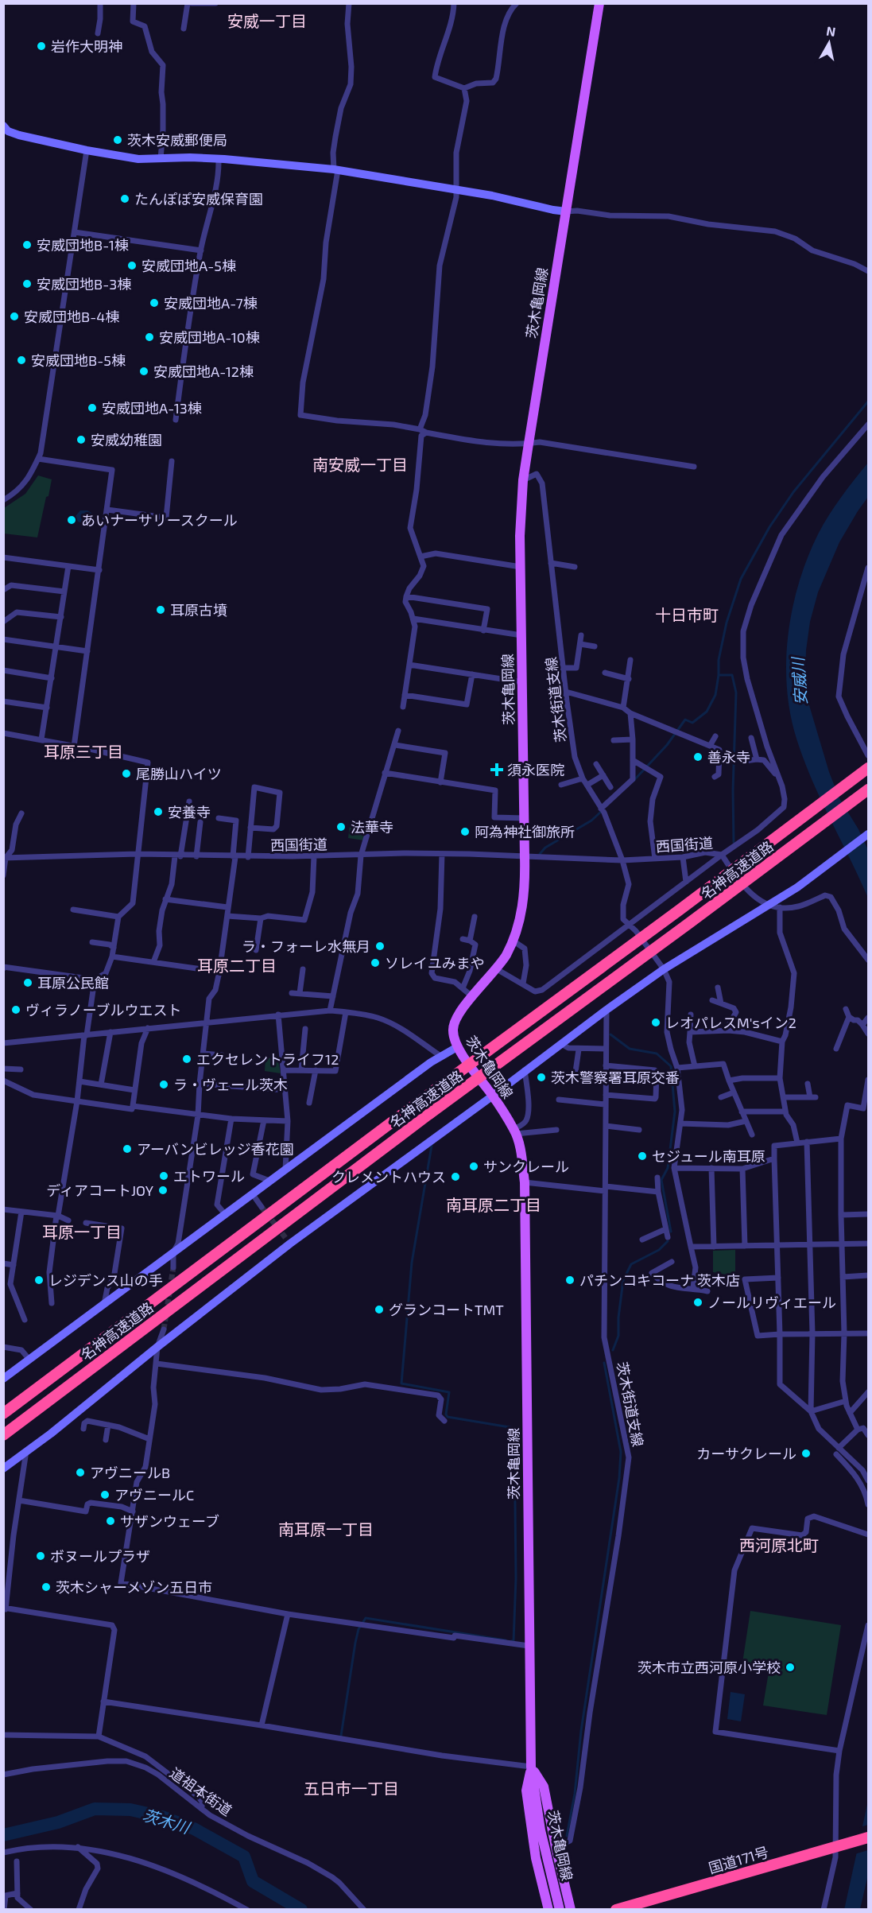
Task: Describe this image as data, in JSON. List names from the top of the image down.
{
  "streets": {
    "highway": ["名神高速道路", "国道171号"],
    "main road": ["茨木亀岡線"],
    "street": ["茨木街道支線", "西国街道", "道祖本街道"]
  },
  "crossings": [
    ["茨木亀岡線", "茨木街道支線"],
    ["茨木亀岡線", "西国街道"],
    ["茨木街道支線", "西国街道"]
  ],
  "districts": [
    "安威一丁目",
    "南安威一丁目",
    "十日市町",
    "耳原三丁目",
    "耳原二丁目",
    "南耳原二丁目",
    "耳原一丁目",
    "南耳原一丁目",
    "西河原北町",
    "五日市一丁目"
  ],
  "water": ["安威川", "茨木川"],
  "places": {
    "other": [
      "岩作大明神",
      "茨木安威郵便局",
      "たんぽぽ安威保育園",
      "安威団地B-1棟",
      "安威団地A-5棟",
      "安威団地B-3棟",
      "安威団地A-7棟",
      "安威団地B-4棟",
      "安威団地A-10棟",
      "安威団地B-5棟",
      "安威団地A-12棟",
      "安威団地A-13棟",
      "安威幼稚園",
      "あいナーサリースクール",
      "耳原古墳",
      "善永寺",
      "尾勝山ハイツ",
      "安養寺",
      "法華寺",
      "阿為神社御旅所",
      "ラ・フォーレ水無月",
      "ソレイユみまや",
      "耳原公民館",
      "ヴィラノーブルウエスト",
      "レオパレスM'sイン2",
      "エクセレントライフ12",
      "茨木警察署耳原交番",
      "ラ・ヴェール茨木",
      "アーバンビレッジ香花園",
      "セジュール南耳原",
      "サンクレール",
      "エトワール",
      "クレメントハウス",
      "ディアコートJOY",
      "レジデンス山の手",
      "パチンコキコーナ 茨木店",
      "ノールリヴィエール",
      "グランコートTMT",
      "カーサクレール",
      "アヴニールB",
      "アヴニールC",
      "サザンウェーブ",
      "ボヌールプラザ",
      "茨木シャーメゾン五日市",
      "茨木市立西河原小学校"
    ],
    "health": ["須永医院"]
  },
  "north": "top"
}
